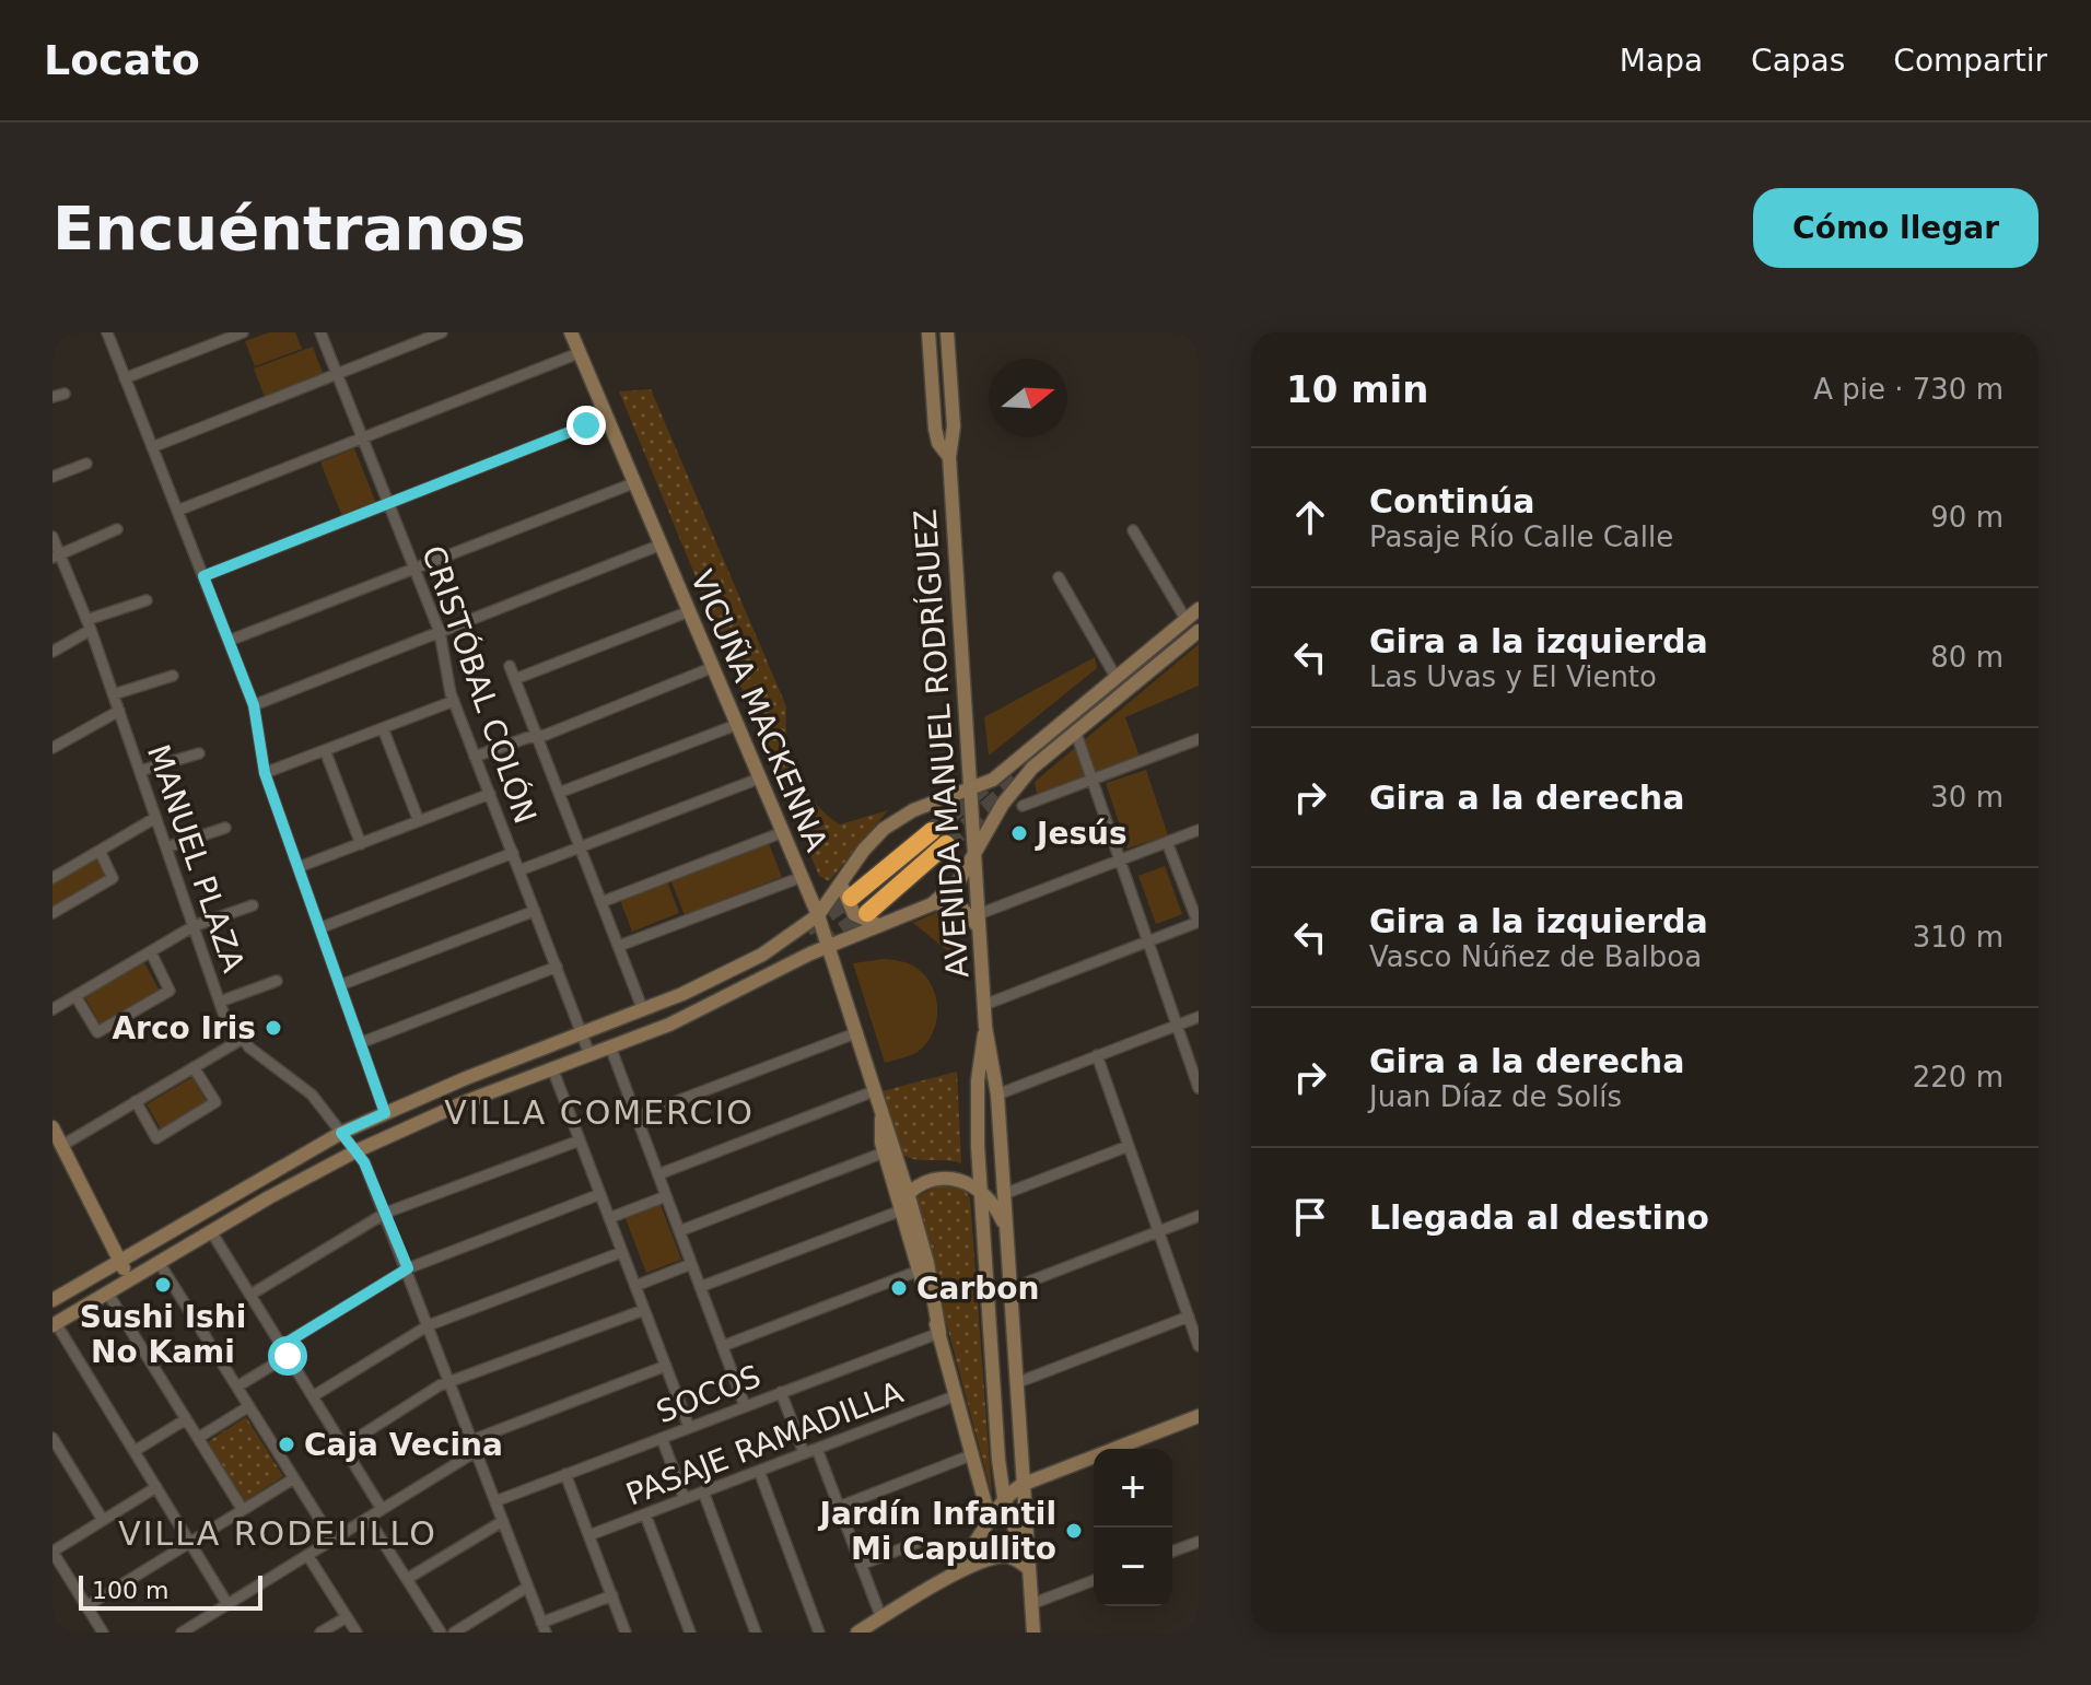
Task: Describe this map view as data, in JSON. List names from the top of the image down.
{
  "streets": {
    "main road": ["VICUÑA MACKENNA", "AVENIDA MANUEL RODRÍGUEZ"],
    "street": [
      "CRISTÓBAL COLÓN",
      "MANUEL PLAZA",
      "SOCOS",
      "PASAJE RAMADILLA"
    ]
  },
  "crossings": [
    ["VICUÑA MACKENNA", "SOCOS"],
    ["VICUÑA MACKENNA", "PASAJE RAMADILLA"],
    ["MANUEL PLAZA", "SOCOS"]
  ],
  "districts": ["VILLA COMERCIO", "VILLA RODELILLO"],
  "places": [
    "Jesús",
    "Arco Iris",
    "Sushi Ishi No Kami",
    "Carbon",
    "Caja Vecina",
    "Jardín Infantil Mi Capullito"
  ],
  "scale_bar": "100 m",
  "north": "right",
  "page": {
    "header": "Locato",
    "nav": ["Mapa", "Capas", "Compartir"],
    "buttons": "Cómo llegar",
    "title": "Encuéntranos",
    "heading": ["10 min", "A pie · 730 m"],
    "list": [
      ["Continúa", "Pasaje Río Calle Calle", "90 m"],
      ["Gira a la izquierda", "Las Uvas y El Viento", "80 m"],
      ["Gira a la derecha", "30 m"],
      ["Gira a la izquierda", "Vasco Núñez de Balboa", "310 m"],
      ["Gira a la derecha", "Juan Díaz de Solís", "220 m"],
      "Llegada al destino"
    ],
    "map_buttons": ["+", "−"],
    "scale": "100 m"
  }
}
